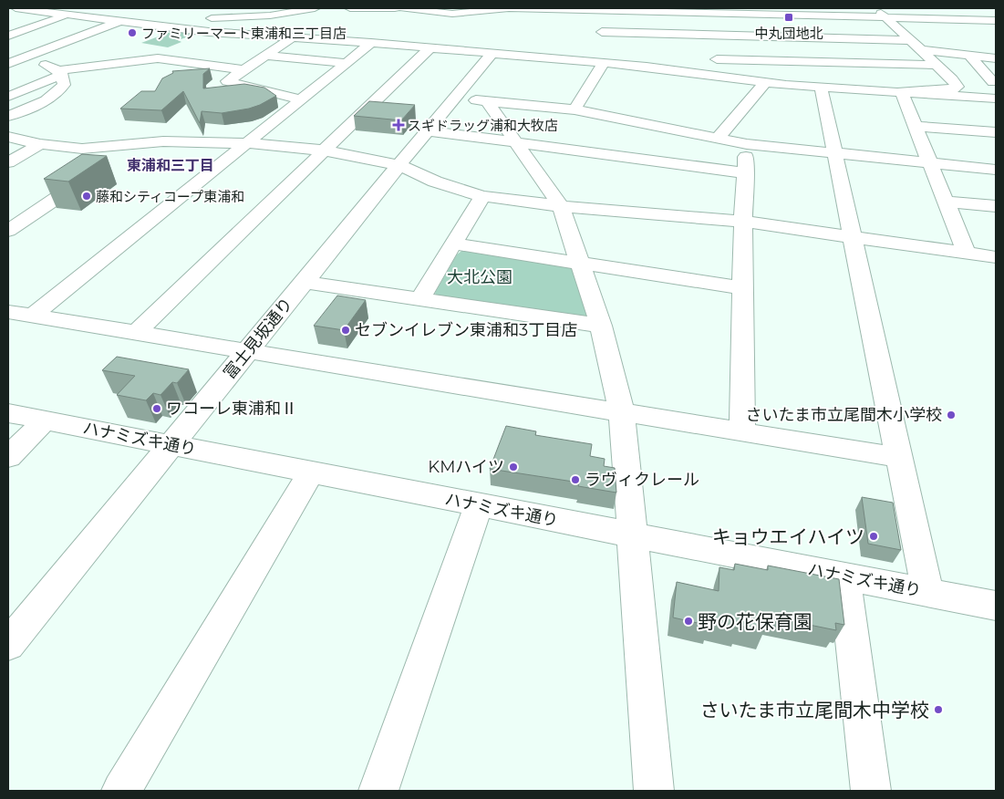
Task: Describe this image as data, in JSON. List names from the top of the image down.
{
  "streets": {
    "street": ["富士見坂通り", "ハナミズキ通り"]
  },
  "crossings": [
    ["富士見坂通り", "ハナミズキ通り"]
  ],
  "districts": ["東浦和三丁目"],
  "parks": ["大北公園"],
  "places": {
    "transit": ["中丸団地北"],
    "other": [
      "ファミリーマート東浦和三丁目店",
      "藤和シティコープ東浦和",
      "セブンイレブン東浦和3丁目店",
      "ワコーレ東浦和Ⅱ",
      "さいたま市立尾間木小学校",
      "KMハイツ",
      "ラヴィクレール",
      "キョウエイハイツ",
      "野の花保育園",
      "さいたま市立尾間木中学校"
    ],
    "health": ["スギドラッグ浦和大牧店"]
  }
}
